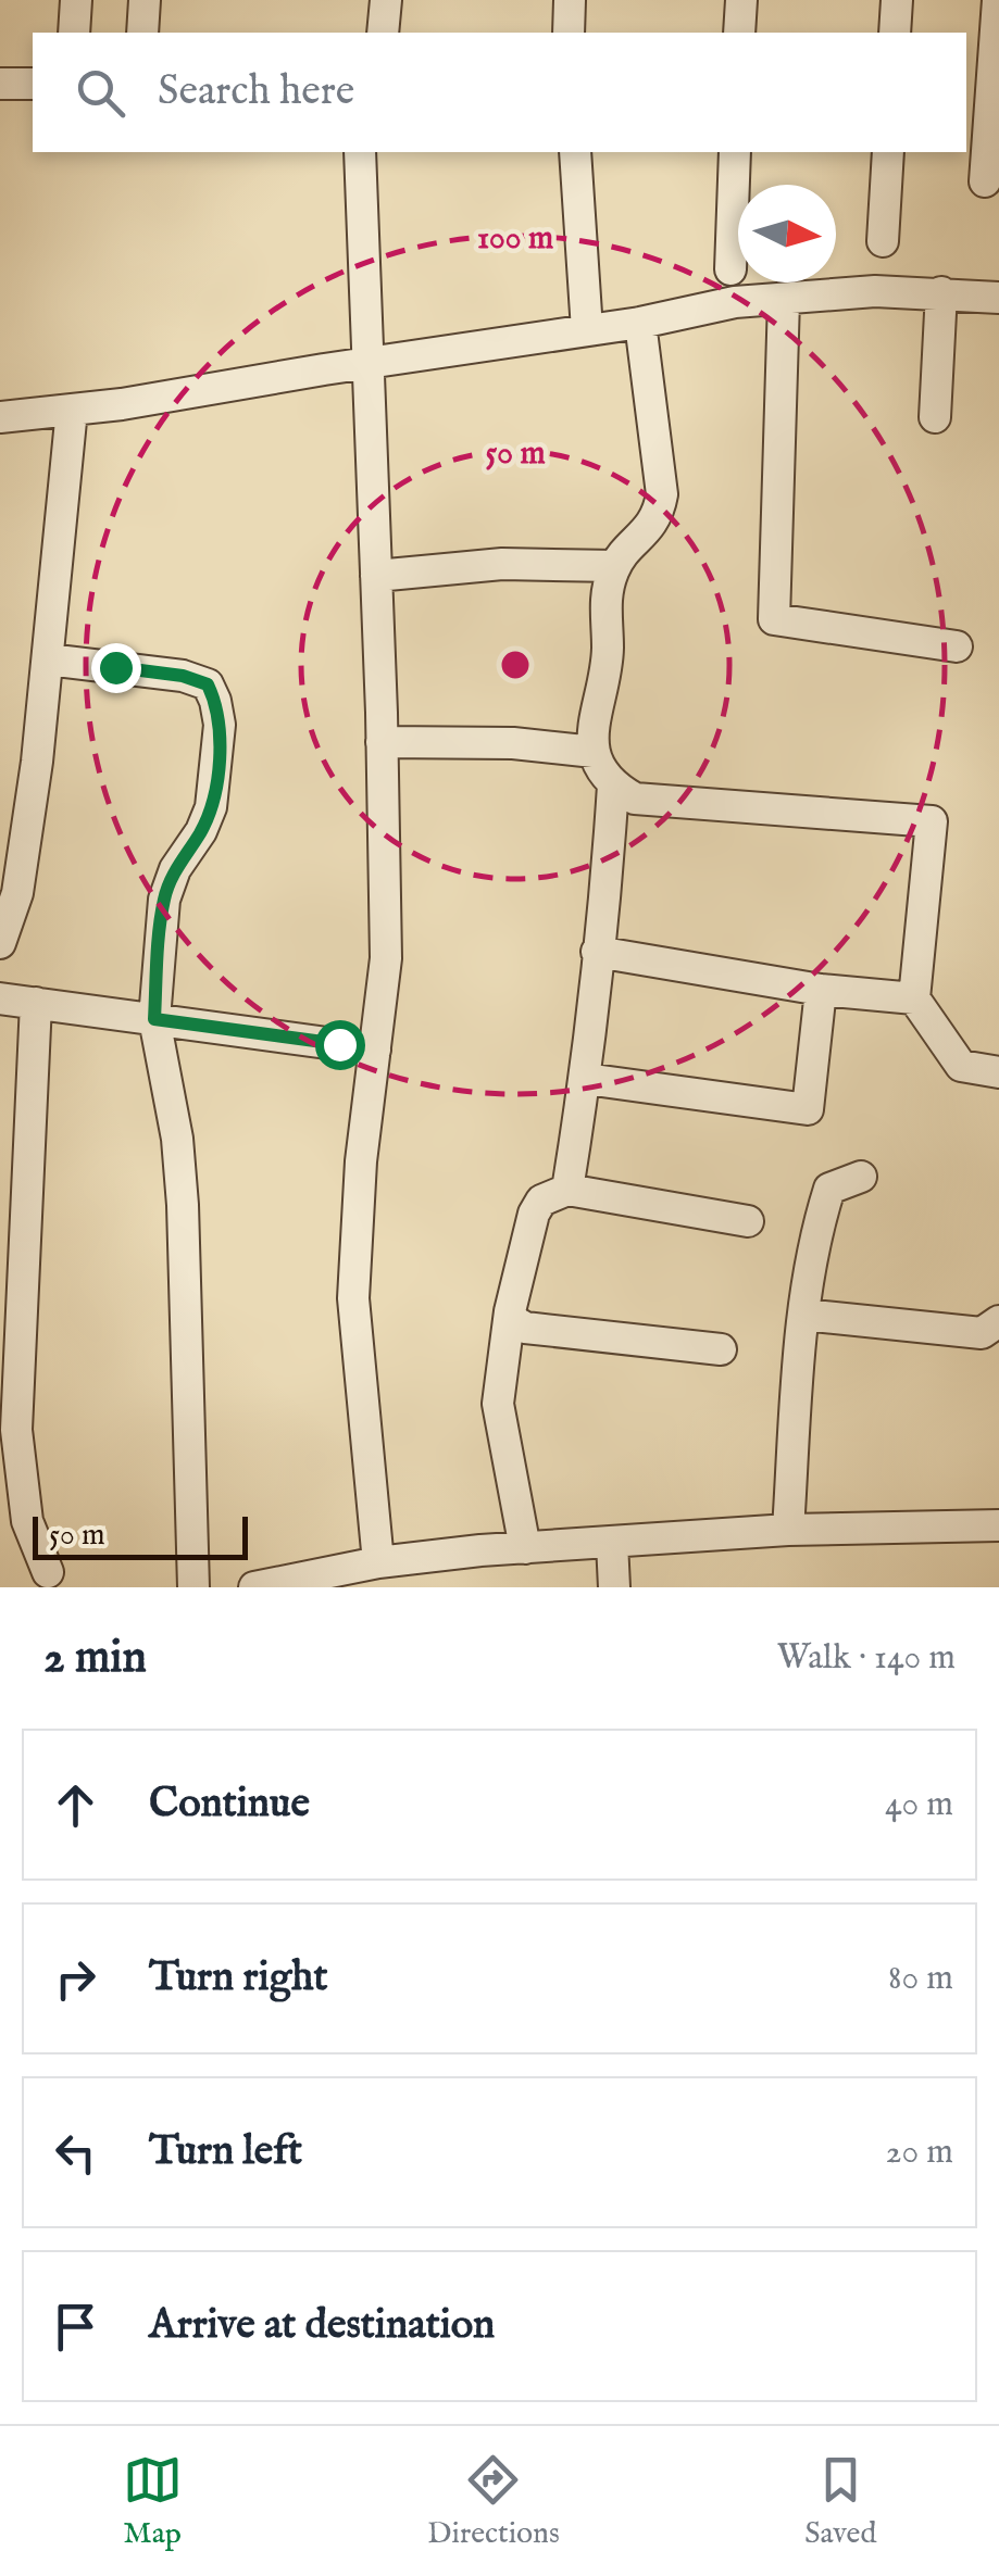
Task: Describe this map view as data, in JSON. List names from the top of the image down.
{
  "scale_bar": "50 m",
  "north": "right",
  "page": {
    "search": "Search here",
    "scale": "50 m",
    "heading": ["2 min", "Walk · 140 m"],
    "list": [
      ["Continue", "40 m"],
      ["Turn right", "80 m"],
      ["Turn left", "20 m"],
      "Arrive at destination"
    ],
    "nav": ["Map", "Directions", "Saved"]
  },
  "rings": ["100 m", "50 m"]
}
